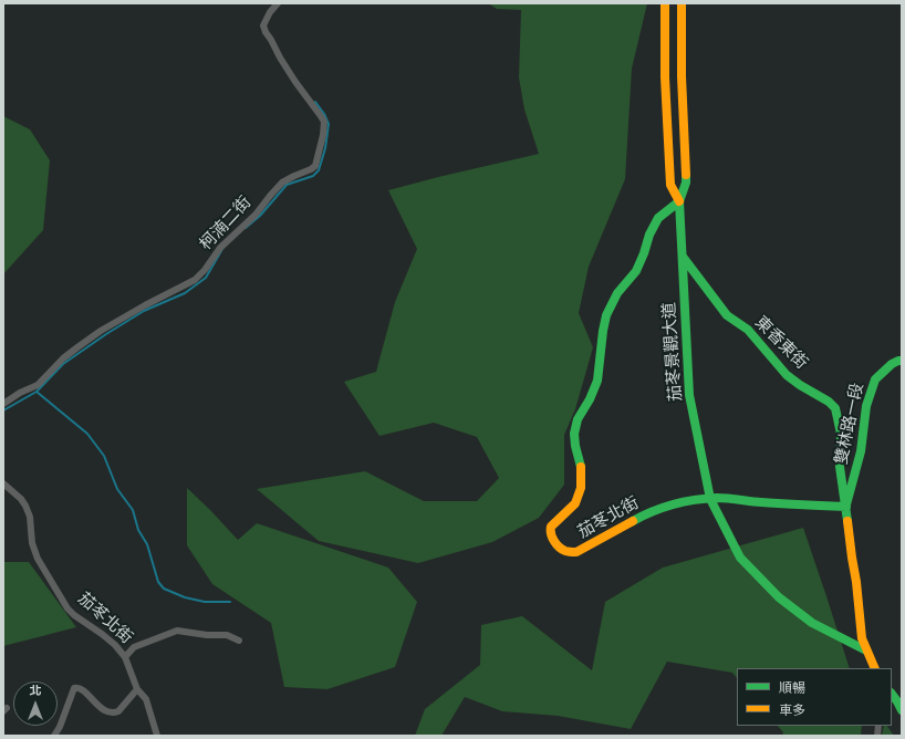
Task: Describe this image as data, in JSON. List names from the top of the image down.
{
  "streets": {
    "street": [
      "柯湳二街",
      "東香東街",
      "茄苳景觀大道",
      "雙林路一段",
      "茄苳北街"
    ]
  },
  "crossings": [
    ["東香東街", "茄苳景觀大道"],
    ["東香東街", "雙林路一段"],
    ["東香東街", "茄苳北街"],
    ["茄苳景觀大道", "茄苳北街"],
    ["雙林路一段", "茄苳北街"]
  ],
  "legend": ["順暢", "車多"],
  "north": "top"
}
